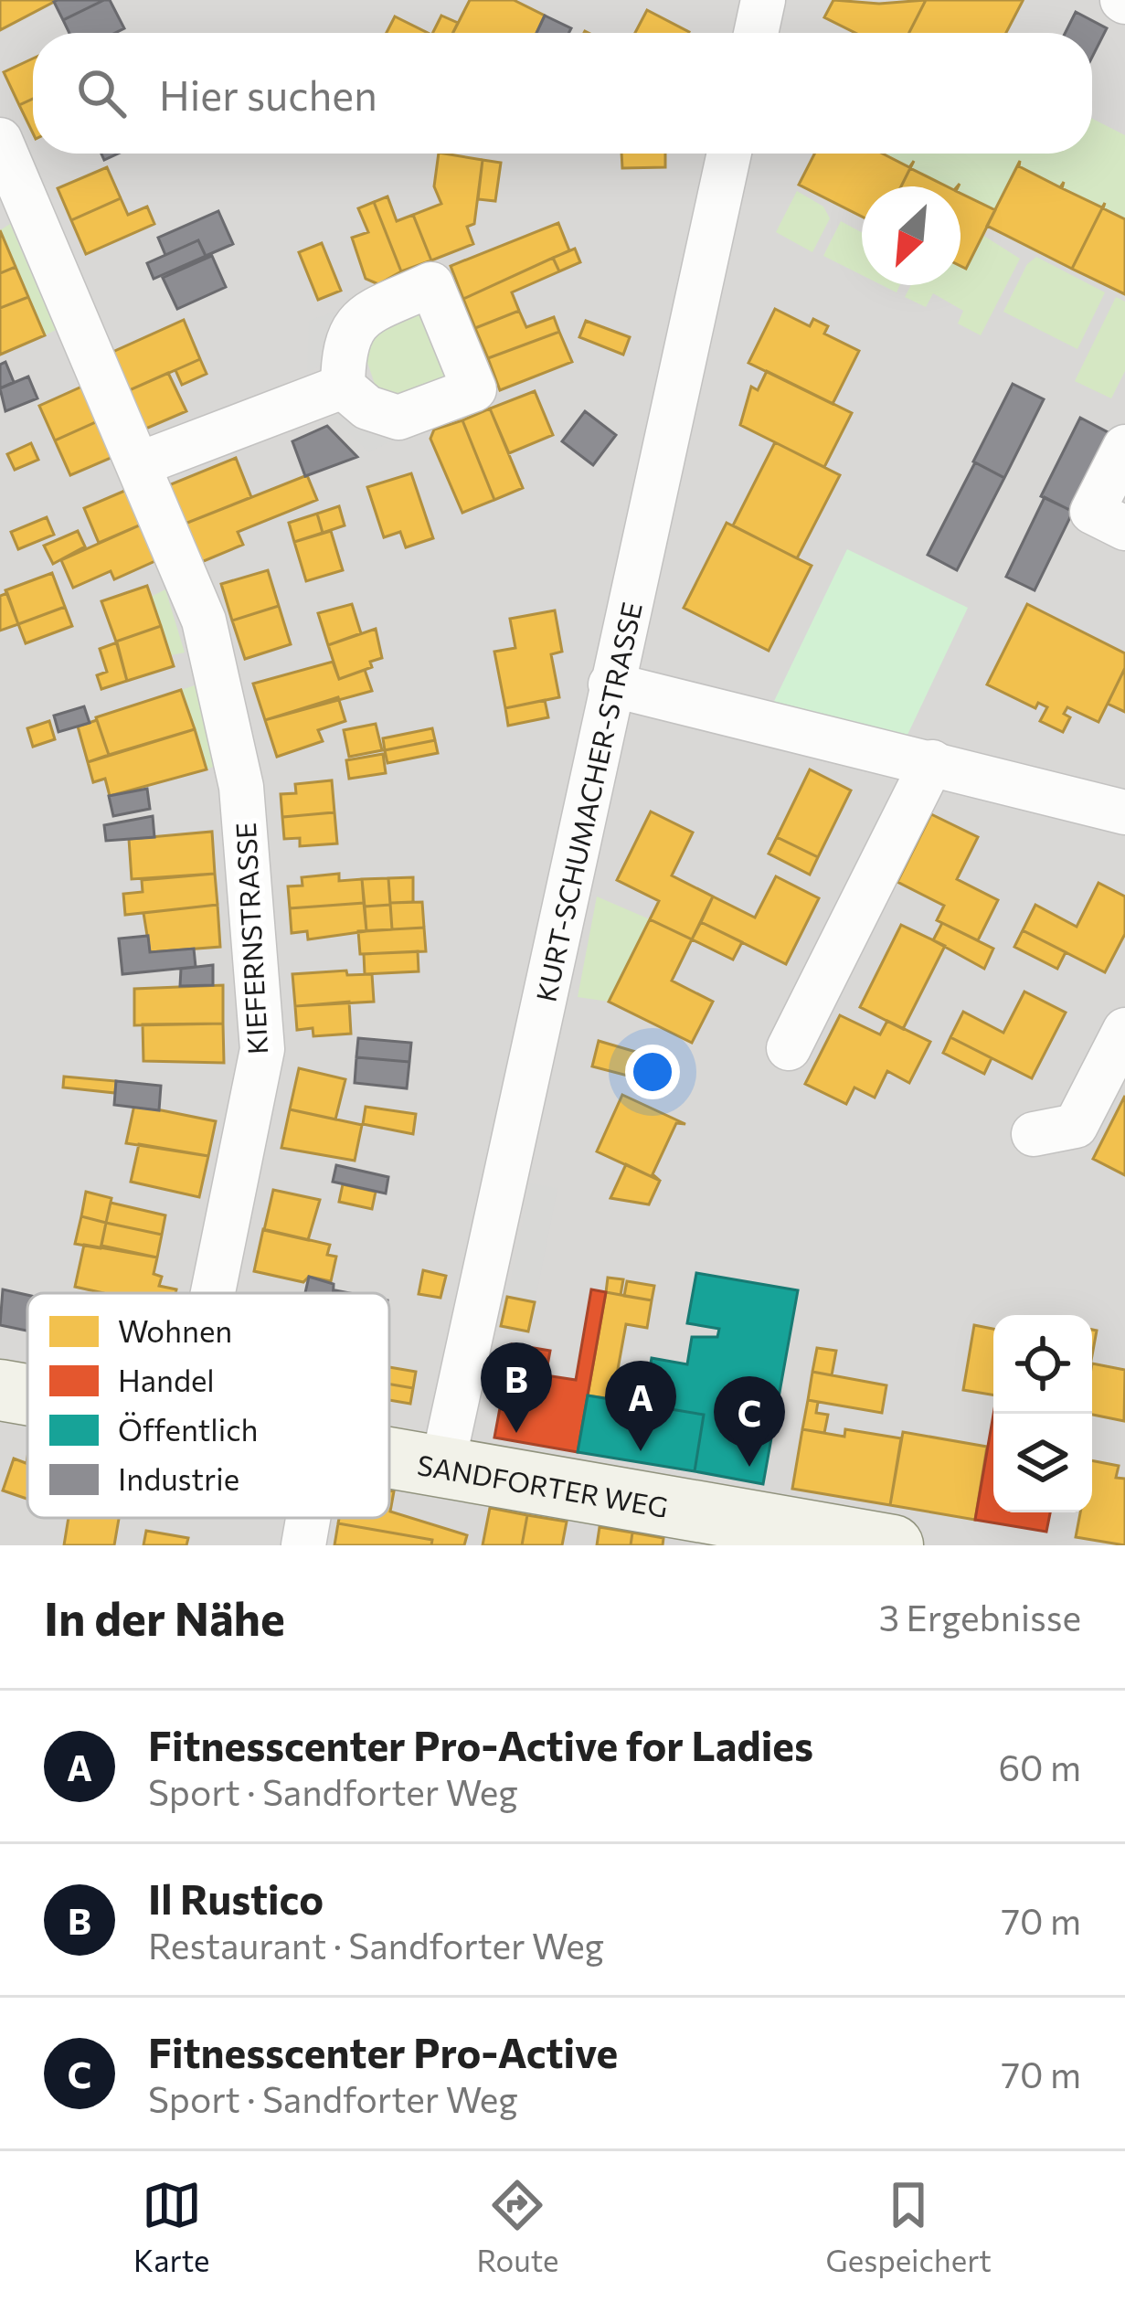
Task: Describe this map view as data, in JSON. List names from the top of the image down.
{
  "streets": {
    "street": ["KURT-SCHUMACHER-STRASSE", "KIEFERNSTRASSE", "SANDFORTER WEG"]
  },
  "crossings": [
    ["KURT-SCHUMACHER-STRASSE", "SANDFORTER WEG"]
  ],
  "legend": [
    "Wohnen",
    "Handel",
    "Öffentlich",
    "Industrie"
  ],
  "north": "bottom left",
  "page": {
    "search": "Hier suchen",
    "pins": ["B", "A", "C"],
    "heading": ["In der Nähe", "3 Ergebnisse"],
    "list": [
      {
        "mark": "A",
        "name": "Fitnesscenter Pro-Active for Ladies",
        "note": "Sport · Sandforter Weg",
        "value": "60 m"
      },
      {
        "mark": "B",
        "name": "Il Rustico",
        "note": "Restaurant · Sandforter Weg",
        "value": "70 m"
      },
      {
        "mark": "C",
        "name": "Fitnesscenter Pro-Active",
        "note": "Sport · Sandforter Weg",
        "value": "70 m"
      }
    ],
    "nav": ["Karte", "Route", "Gespeichert"]
  }
}
